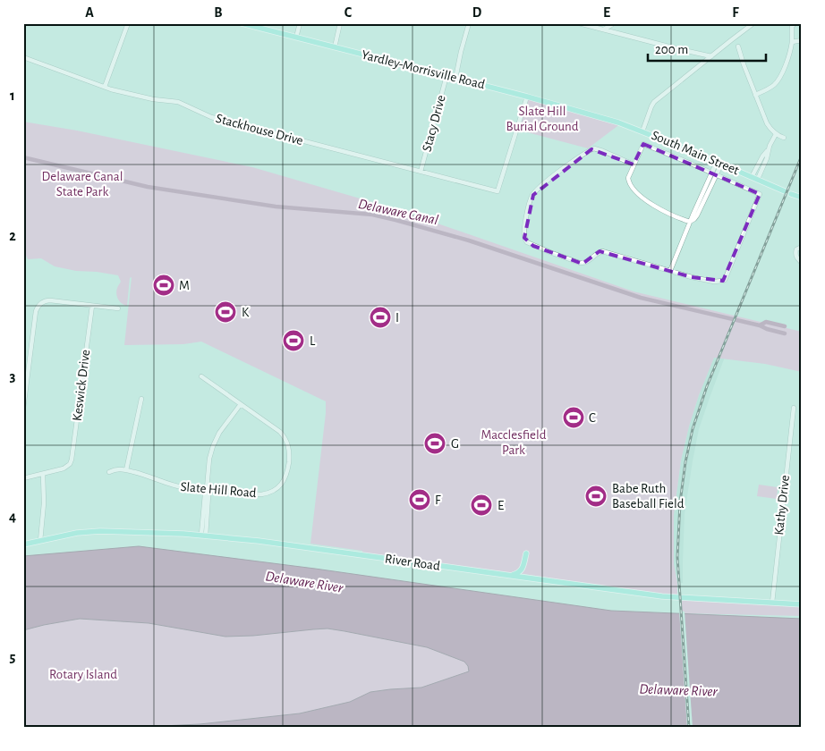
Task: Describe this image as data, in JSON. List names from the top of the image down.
{
  "streets": {
    "main road": ["Yardley-Morrisville Road", "South Main Street", "River Road"],
    "street": [
      "Stacy Drive",
      "Stackhouse Drive",
      "Keswick Drive",
      "Slate Hill Road",
      "Kathy Drive"
    ]
  },
  "crossings": [
    ["Yardley-Morrisville Road", "Stacy Drive"],
    ["Yardley-Morrisville Road", "Stackhouse Drive"],
    ["Yardley-Morrisville Road", "South Main Street"],
    ["Stacy Drive", "Stackhouse Drive"],
    ["Kathy Drive", "River Road"]
  ],
  "water": ["Delaware Canal", "Delaware River"],
  "parks": [
    "Slate Hill Burial Ground",
    "Delaware Canal State Park",
    "Macclesfield Park",
    "Rotary Island"
  ],
  "places": {
    "sports": [
      "M",
      "K",
      "I",
      "L",
      "C",
      "G",
      "Babe Ruth Baseball Field",
      "F",
      "E"
    ]
  },
  "scale_bar": "200 m",
  "grid": {
    "columns": [
      "A",
      "B",
      "C",
      "D",
      "E",
      "F"
    ],
    "rows": [
      "1",
      "2",
      "3",
      "4",
      "5"
    ]
  }
}
